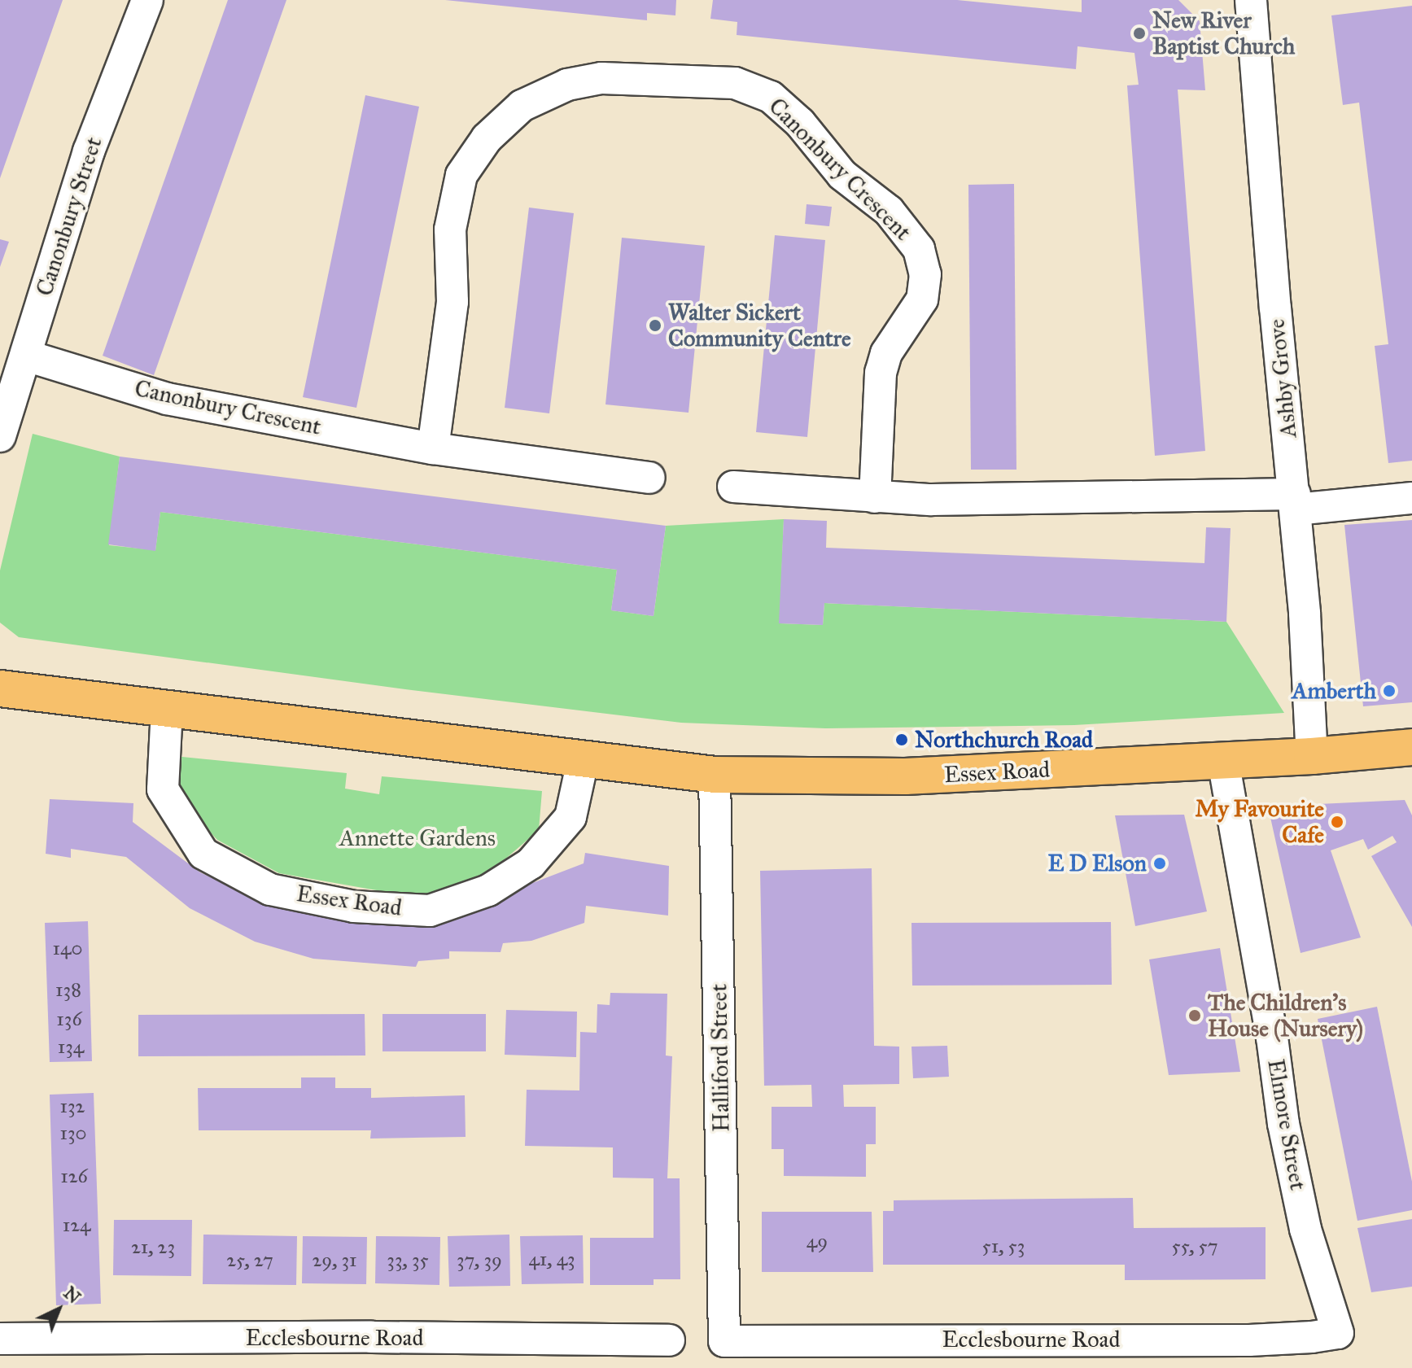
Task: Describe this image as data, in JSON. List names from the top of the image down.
{
  "streets": {
    "main road": ["Essex Road"],
    "street": [
      "Canonbury Crescent",
      "Canonbury Street",
      "Ashby Grove",
      "Halliford Street",
      "Elmore Street",
      "Ecclesbourne Road"
    ]
  },
  "crossings": [
    ["Canonbury Crescent", "Canonbury Street"],
    ["Ashby Grove", "Essex Road"],
    ["Essex Road", "Halliford Street"],
    ["Essex Road", "Elmore Street"],
    ["Halliford Street", "Ecclesbourne Road"],
    ["Elmore Street", "Ecclesbourne Road"]
  ],
  "parks": ["Annette Gardens"],
  "places": [
    "New River Baptist Church",
    "Walter Sickert Community Centre",
    "Amberth",
    "Northchurch Road",
    "My Favourite Cafe",
    "E D Elson",
    "The Children's House (Nursery)"
  ],
  "house_numbers": [
    "140",
    "138",
    "136",
    "134",
    "132",
    "130",
    "126",
    "124",
    "49",
    "51, 53",
    "55, 57",
    "21, 23",
    "41, 43",
    "25, 27",
    "29, 31",
    "33, 35",
    "37, 39"
  ],
  "north": "top right"
}
